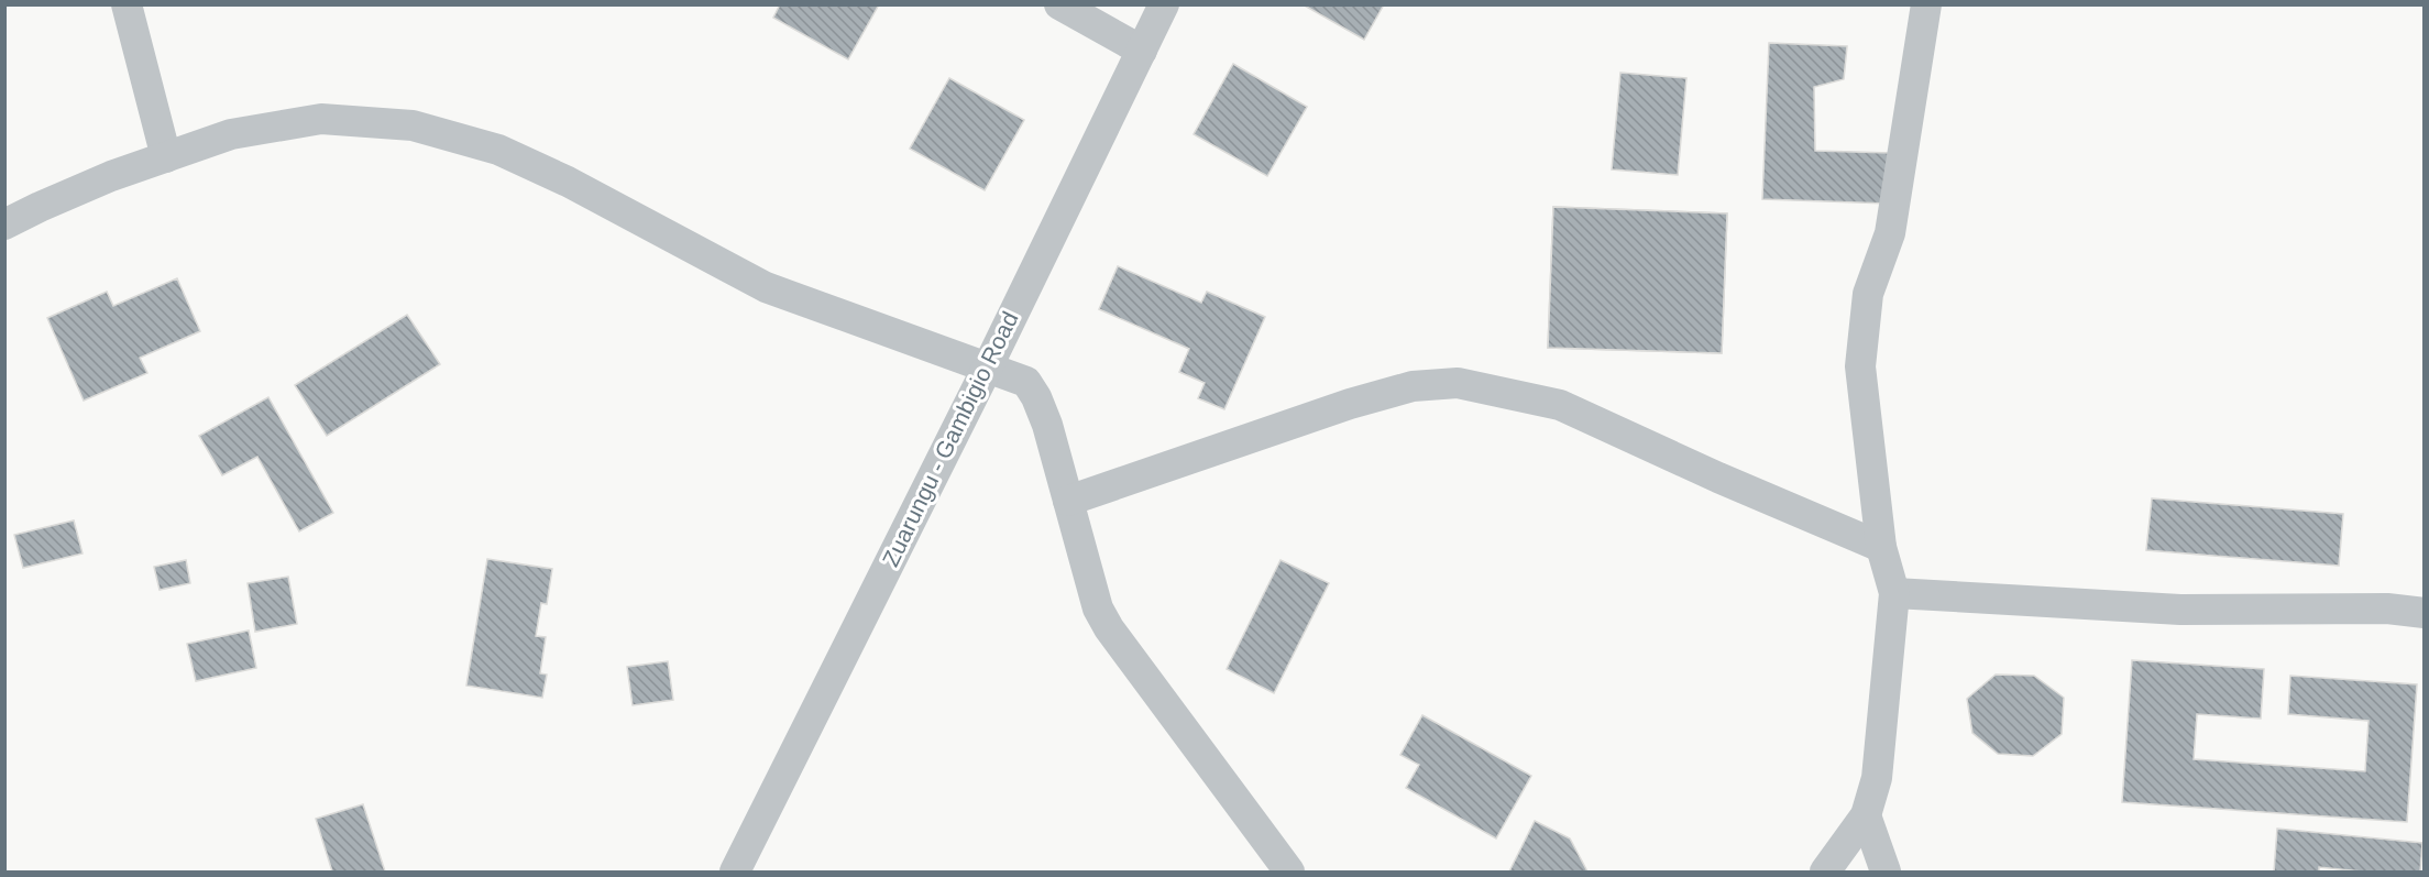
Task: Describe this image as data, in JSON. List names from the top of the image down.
{
  "streets": {
    "street": ["Zuarungu - Gambigio Road"]
  }
}
